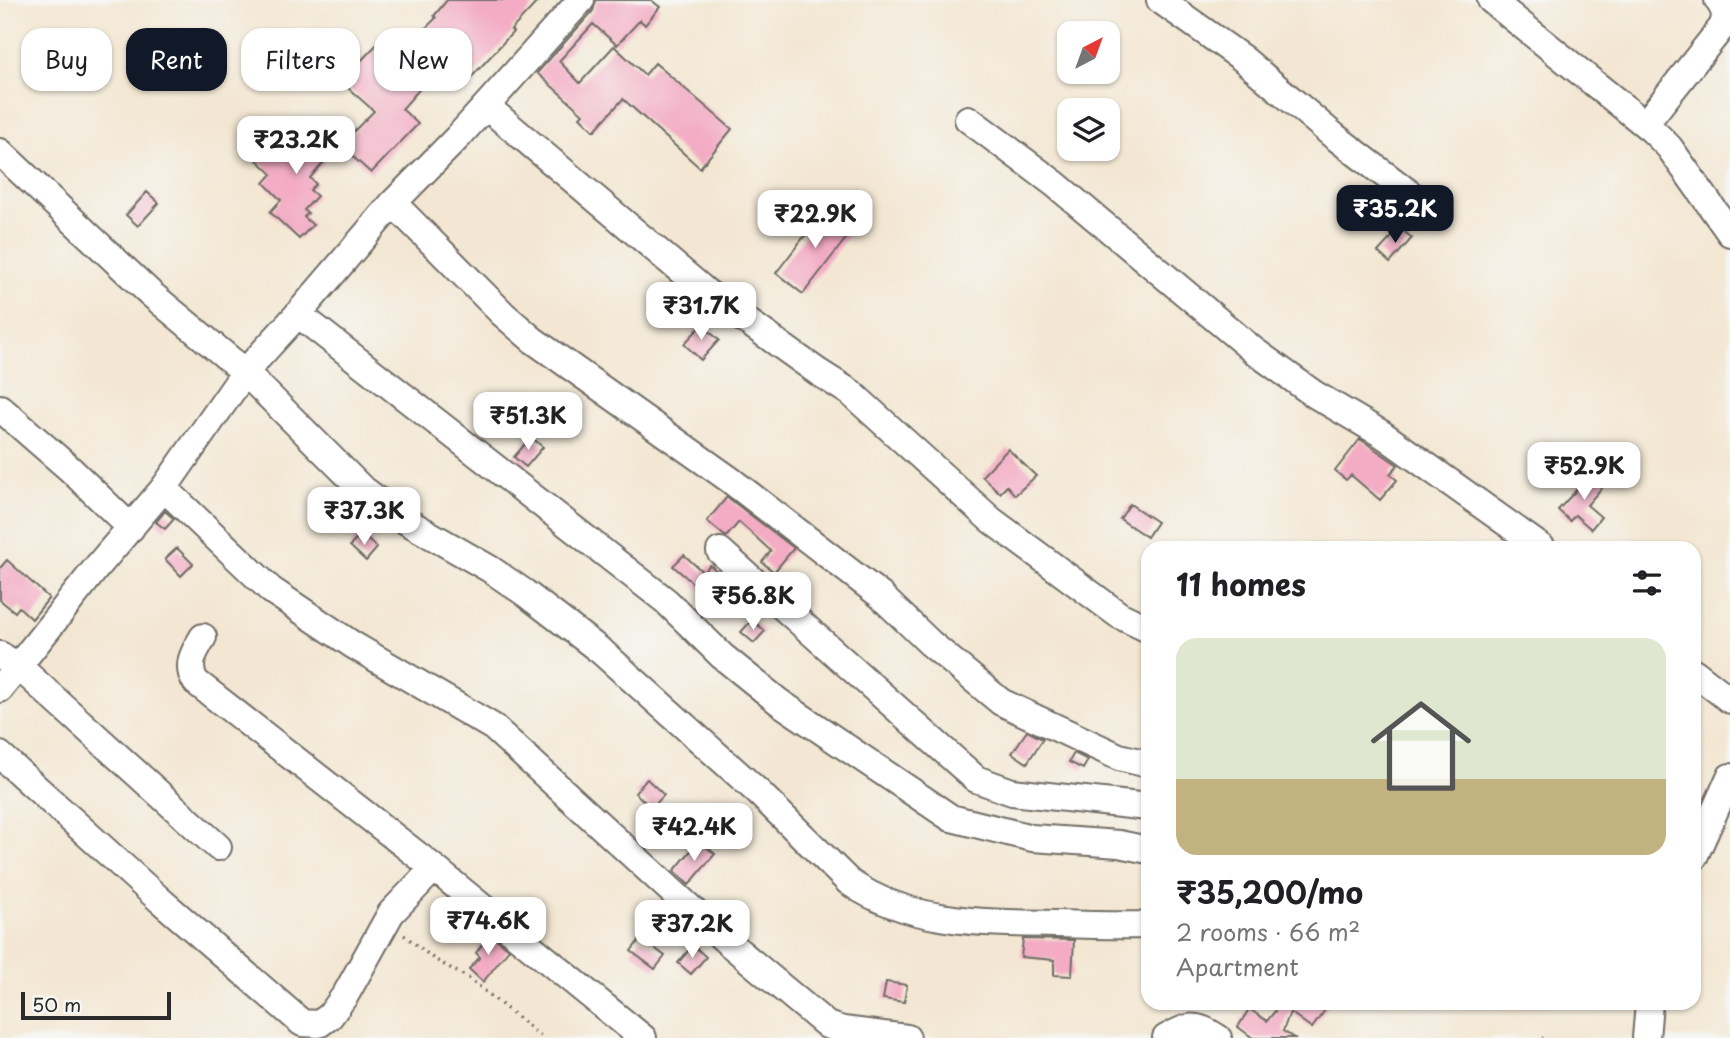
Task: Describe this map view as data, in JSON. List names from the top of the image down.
{
  "scale_bar": "50 m",
  "north": "top right",
  "page": {
    "chip": [
      "Buy",
      "Rent",
      "Filters",
      "New"
    ],
    "price": [
      "₹23.2K",
      "₹35.2K",
      "₹22.9K",
      "₹31.7K",
      "₹51.3K",
      "₹52.9K",
      "₹37.3K",
      "₹56.8K",
      "₹42.4K",
      "₹74.6K",
      "₹37.2K"
    ],
    "heading": "11 homes",
    "list": [
      {
        "name": "₹35,200/mo",
        "note": "2 rooms · 66 m² · Apartment"
      }
    ],
    "scale": "50 m"
  }
}
